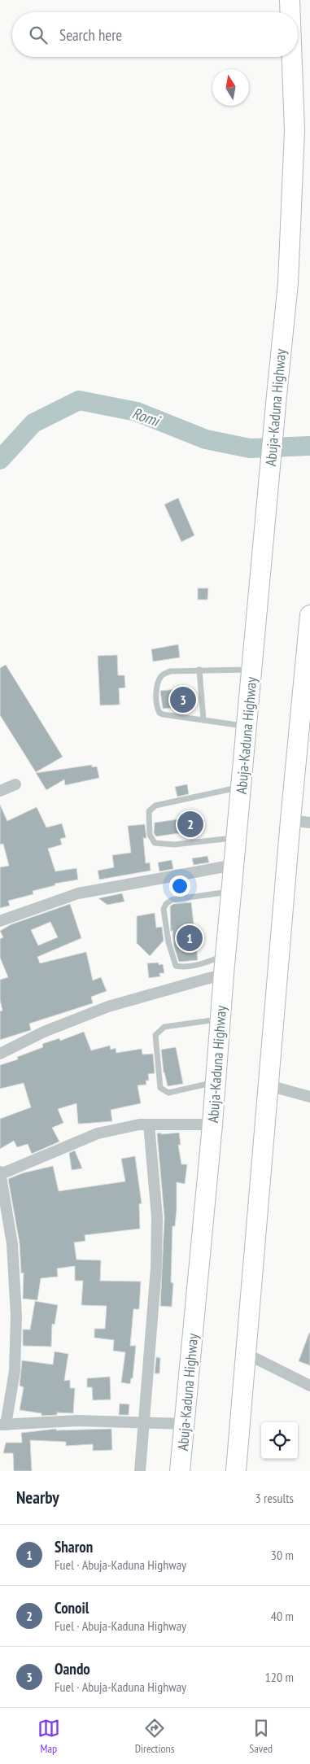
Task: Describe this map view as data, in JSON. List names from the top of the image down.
{
  "streets": {
    "highway": ["Abuja-Kaduna Highway"]
  },
  "water": ["Romi"],
  "north": "top",
  "page": {
    "search": "Search here",
    "pins": ["3", "2", "1"],
    "heading": ["Nearby", "3 results"],
    "list": [
      {
        "mark": "1",
        "name": "Sharon",
        "note": "Fuel · Abuja-Kaduna Highway",
        "value": "30 m"
      },
      {
        "mark": "2",
        "name": "Conoil",
        "note": "Fuel · Abuja-Kaduna Highway",
        "value": "40 m"
      },
      {
        "mark": "3",
        "name": "Oando",
        "note": "Fuel · Abuja-Kaduna Highway",
        "value": "120 m"
      }
    ],
    "nav": ["Map", "Directions", "Saved"]
  }
}
